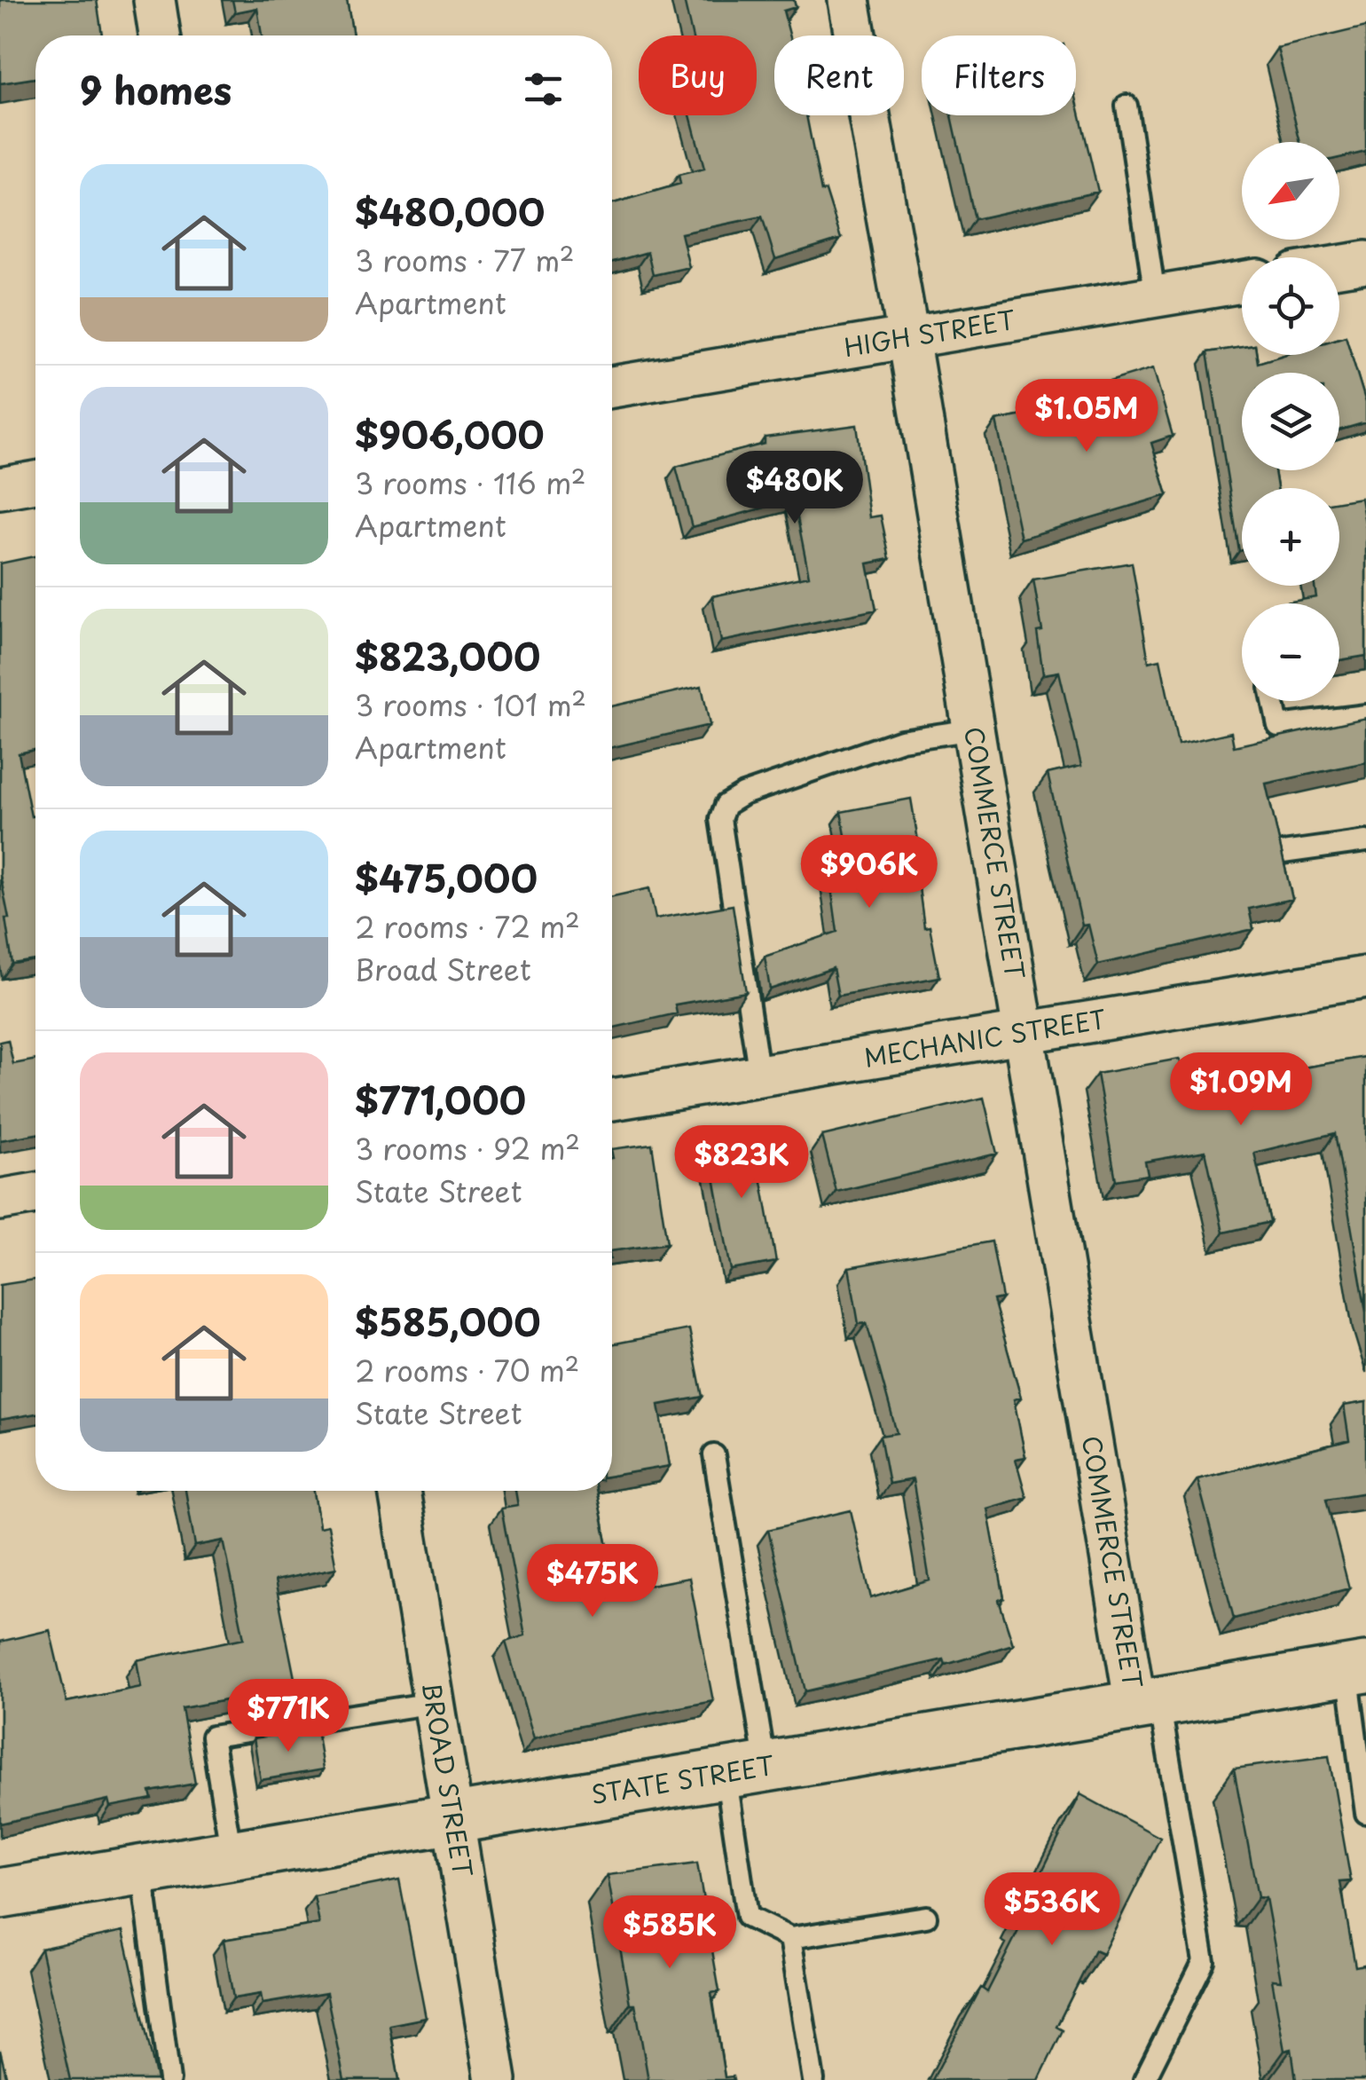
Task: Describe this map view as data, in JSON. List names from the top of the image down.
{
  "streets": {
    "street": [
      "HIGH STREET",
      "COMMERCE STREET",
      "MECHANIC STREET",
      "BROAD STREET",
      "STATE STREET"
    ]
  },
  "crossings": [
    ["HIGH STREET", "COMMERCE STREET"],
    ["COMMERCE STREET", "MECHANIC STREET"],
    ["COMMERCE STREET", "STATE STREET"],
    ["BROAD STREET", "STATE STREET"]
  ],
  "north": "bottom left",
  "page": {
    "chip": ["Buy", "Rent", "Filters"],
    "heading": "9 homes",
    "map_buttons": ["+", "−"],
    "list": [
      {
        "name": "$480,000",
        "note": "3 rooms · 77 m² · Apartment"
      },
      {
        "name": "$906,000",
        "note": "3 rooms · 116 m² · Apartment"
      },
      {
        "name": "$823,000",
        "note": "3 rooms · 101 m² · Apartment"
      },
      {
        "name": "$475,000",
        "note": "2 rooms · 72 m² · Broad Street"
      },
      {
        "name": "$771,000",
        "note": "3 rooms · 92 m² · State Street"
      },
      {
        "name": "$585,000",
        "note": "2 rooms · 70 m² · State Street"
      }
    ],
    "price": [
      "$1.05M",
      "$480K",
      "$906K",
      "$1.09M",
      "$823K",
      "$475K",
      "$771K",
      "$536K",
      "$585K"
    ]
  }
}
